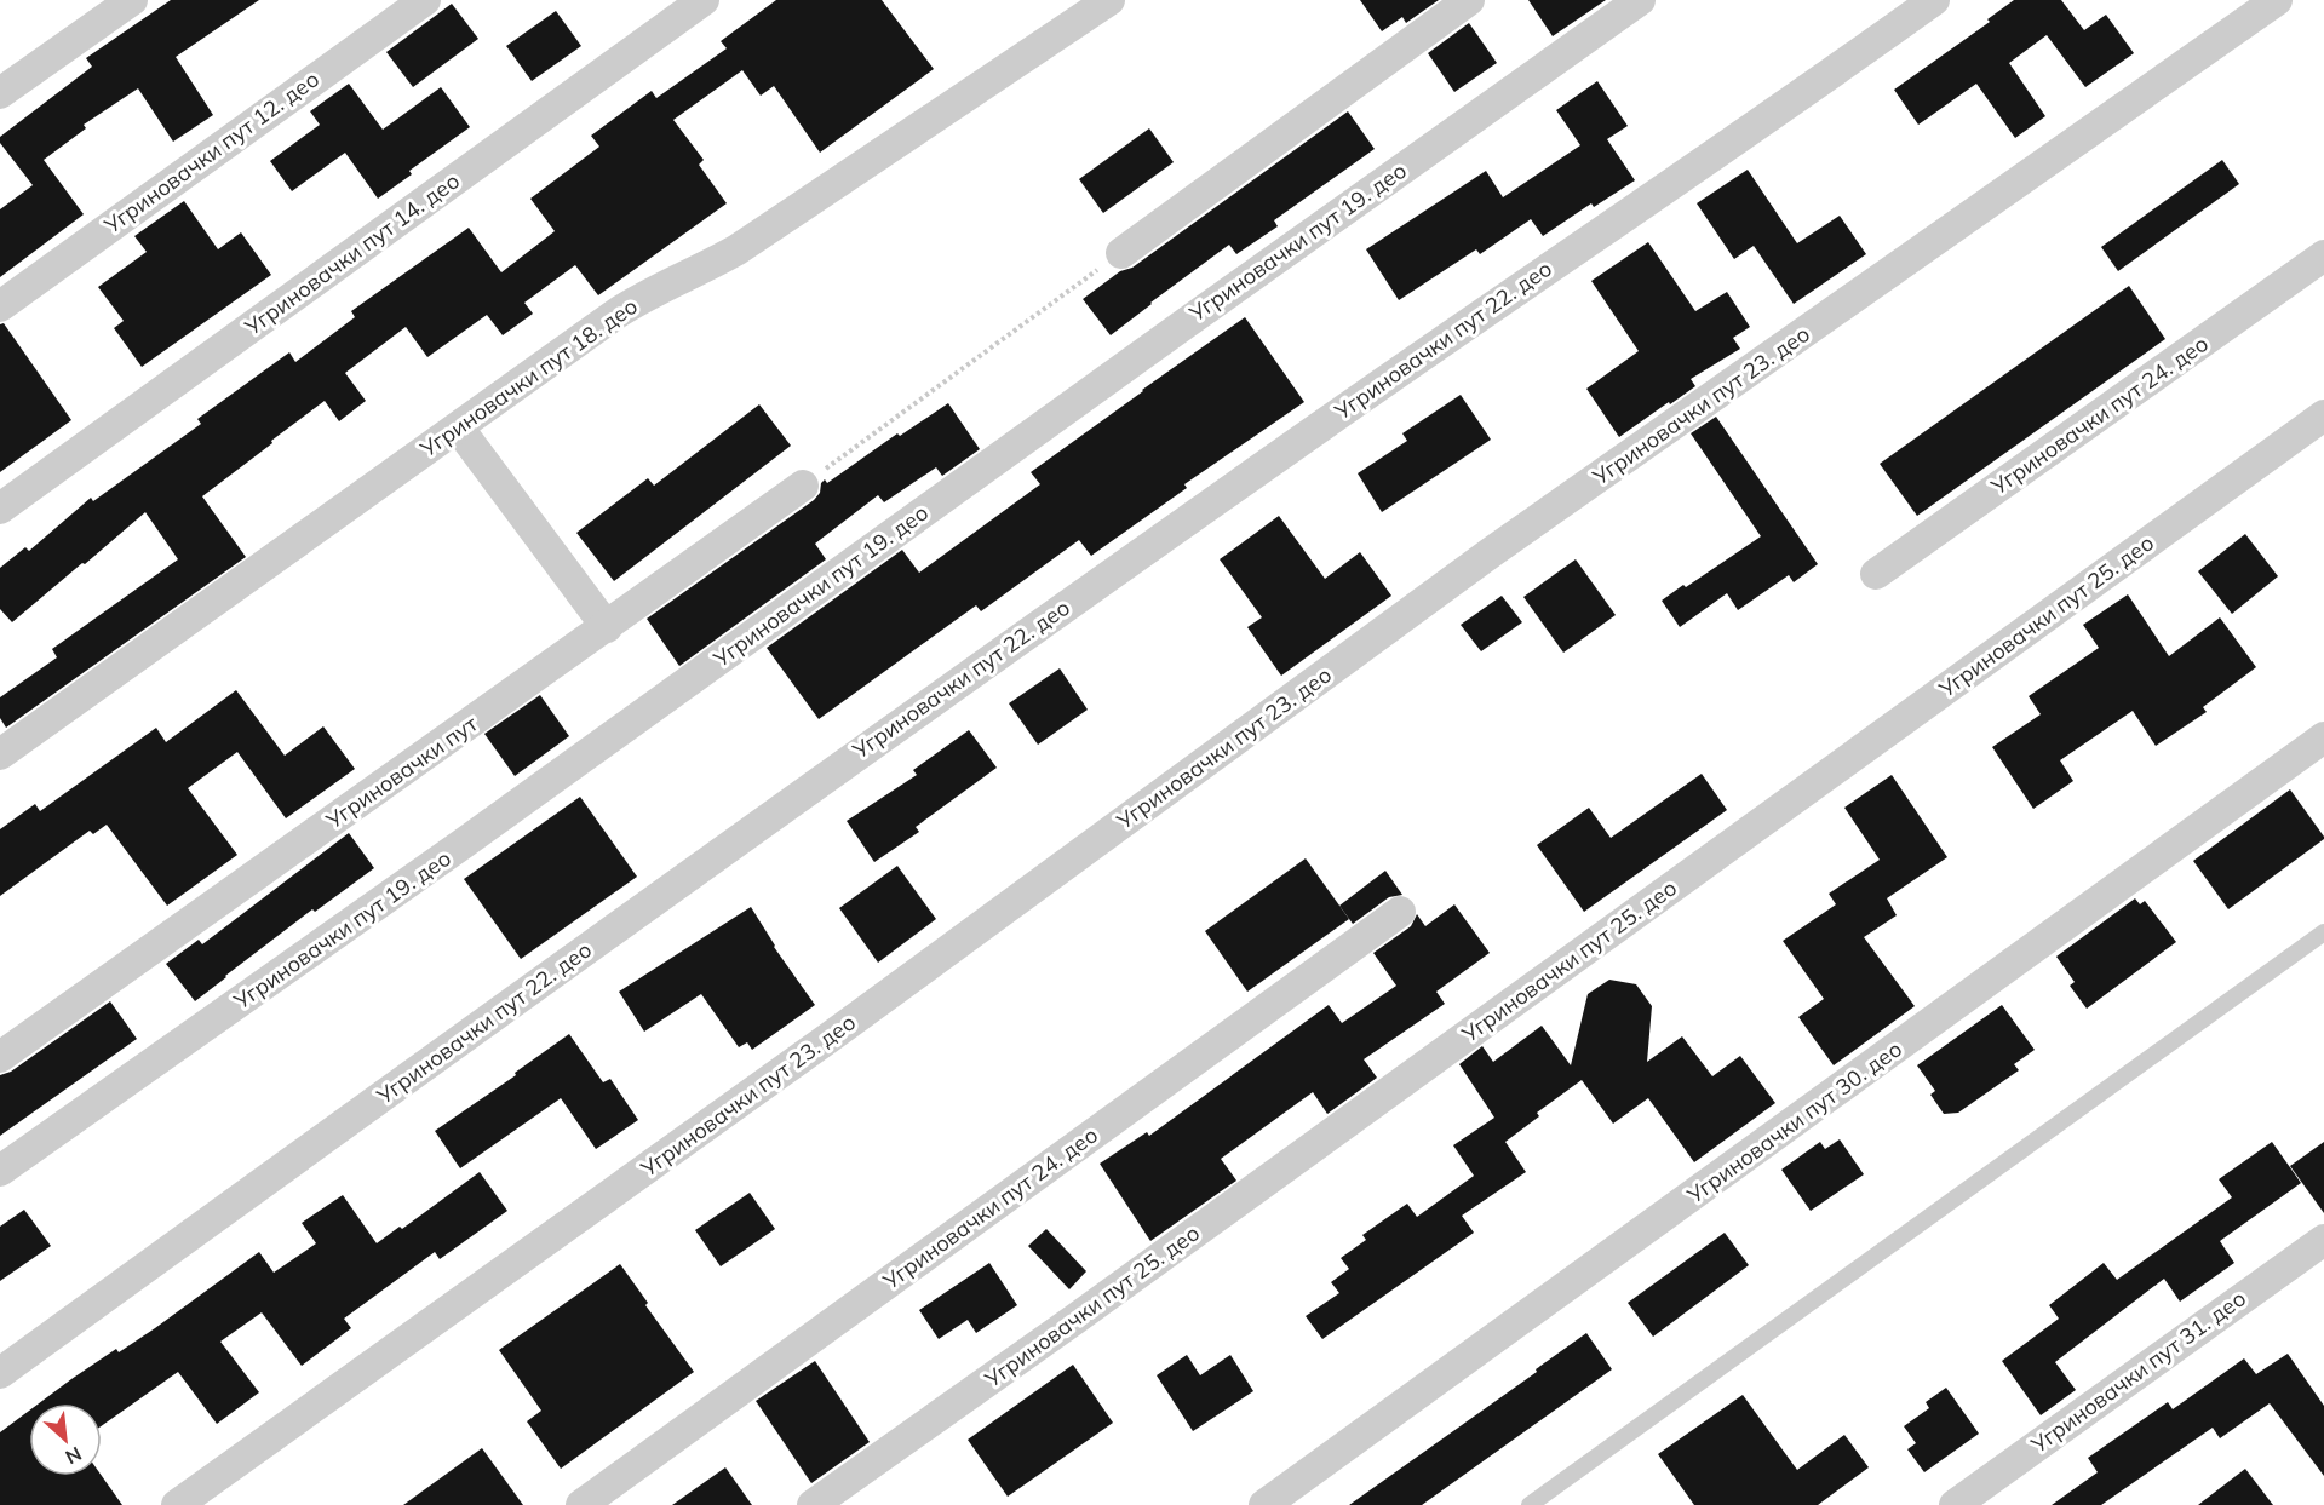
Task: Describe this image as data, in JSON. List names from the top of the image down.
{
  "streets": {
    "street": [
      "Угриновачки пут 12. део",
      "Угриновачки пут 19. део",
      "Угриновачки пут 14. део",
      "Угриновачки пут 22. део",
      "Угриновачки пут 18. део",
      "Угриновачки пут 23. део",
      "Угриновачки пут 24. део",
      "Угриновачки пут 25. део",
      "Угриновачки пут",
      "Угриновачки пут 30. део",
      "Угриновачки пут 31. део"
    ]
  },
  "north": "bottom right"
}
